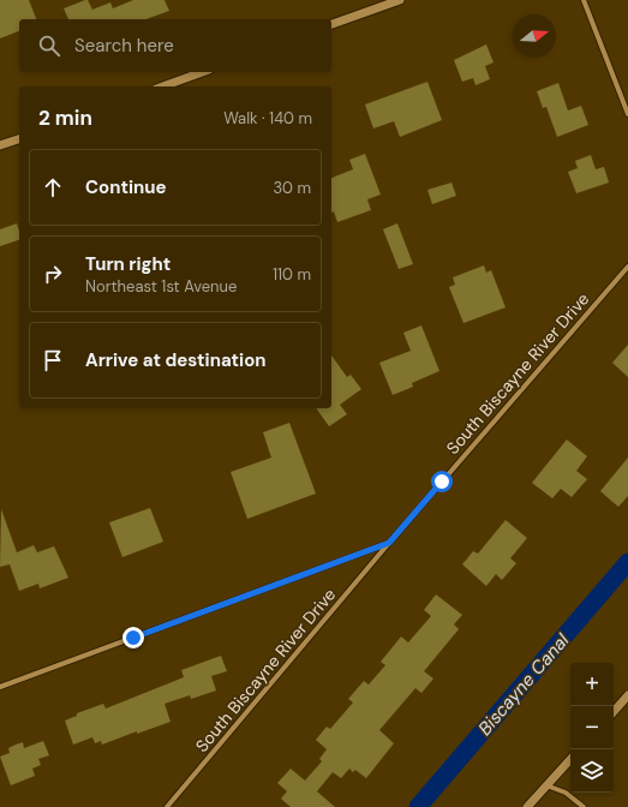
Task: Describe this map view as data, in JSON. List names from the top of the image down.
{
  "streets": {
    "street": ["South Biscayne River Drive"]
  },
  "water": ["Biscayne Canal"],
  "north": "right",
  "page": {
    "search": "Search here",
    "heading": ["2 min", "Walk · 140 m"],
    "list": [
      ["Continue", "30 m"],
      ["Turn right", "Northeast 1st Avenue", "110 m"],
      "Arrive at destination"
    ],
    "map_buttons": ["+", "−"]
  }
}
